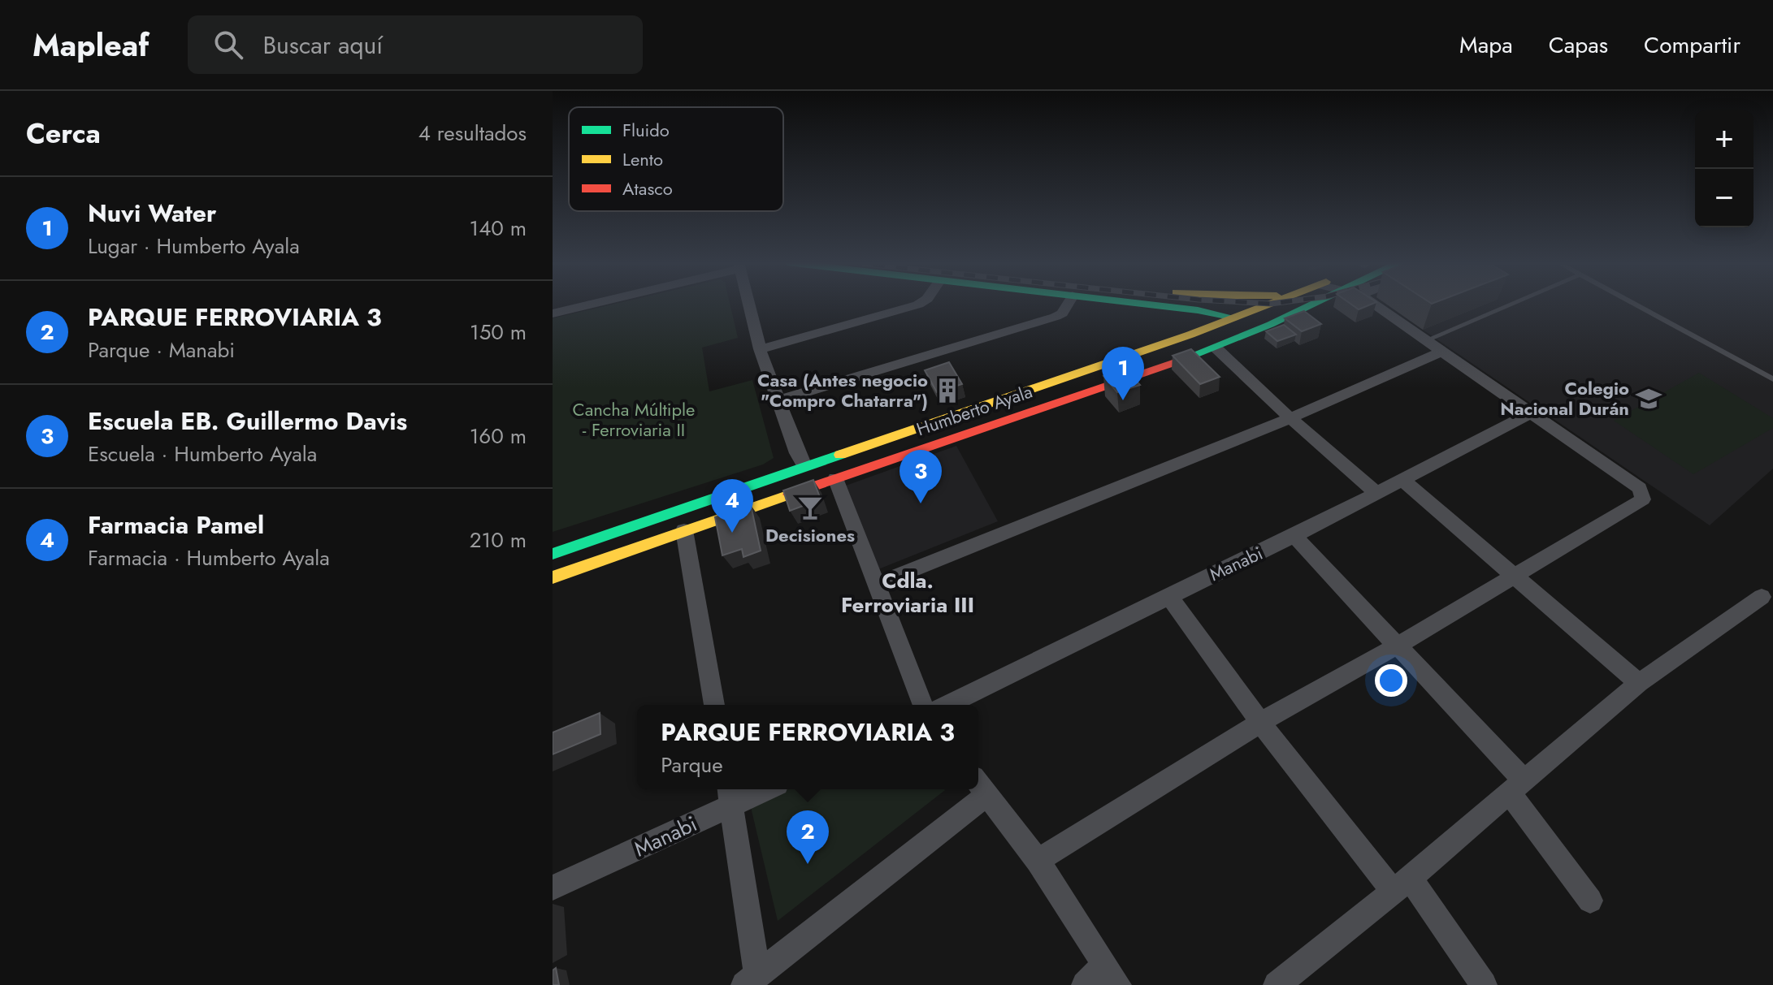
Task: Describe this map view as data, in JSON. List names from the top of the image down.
{
  "streets": {
    "street": ["Humberto Ayala", "Manabi"]
  },
  "districts": ["Cdla. Ferroviaria III"],
  "parks": ["Cancha Múltiple - Ferroviaria II"],
  "places": {
    "building": ["Casa (Antes negocio \"Compro Chatarra\")"],
    "school or university": ["Colegio Nacional Durán"],
    "bar": ["Decisiones"]
  },
  "legend": ["Fluido", "Lento", "Atasco"],
  "page": {
    "header": "Mapleaf",
    "search": "Buscar aquí",
    "nav": ["Mapa", "Capas", "Compartir"],
    "heading": ["Cerca", "4 resultados"],
    "map_buttons": ["+", "−"],
    "list": [
      {
        "mark": "1",
        "name": "Nuvi Water",
        "note": "Lugar · Humberto Ayala",
        "value": "140 m"
      },
      {
        "mark": "2",
        "name": "PARQUE FERROVIARIA 3",
        "note": "Parque · Manabi",
        "value": "150 m"
      },
      {
        "mark": "3",
        "name": "Escuela EB. Guillermo Davis",
        "note": "Escuela · Humberto Ayala",
        "value": "160 m"
      },
      {
        "mark": "4",
        "name": "Farmacia Pamel",
        "note": "Farmacia · Humberto Ayala",
        "value": "210 m"
      }
    ],
    "pins": [
      "1",
      "3",
      "4",
      "2"
    ],
    "popup": ["PARQUE FERROVIARIA 3", "Parque"]
  }
}
